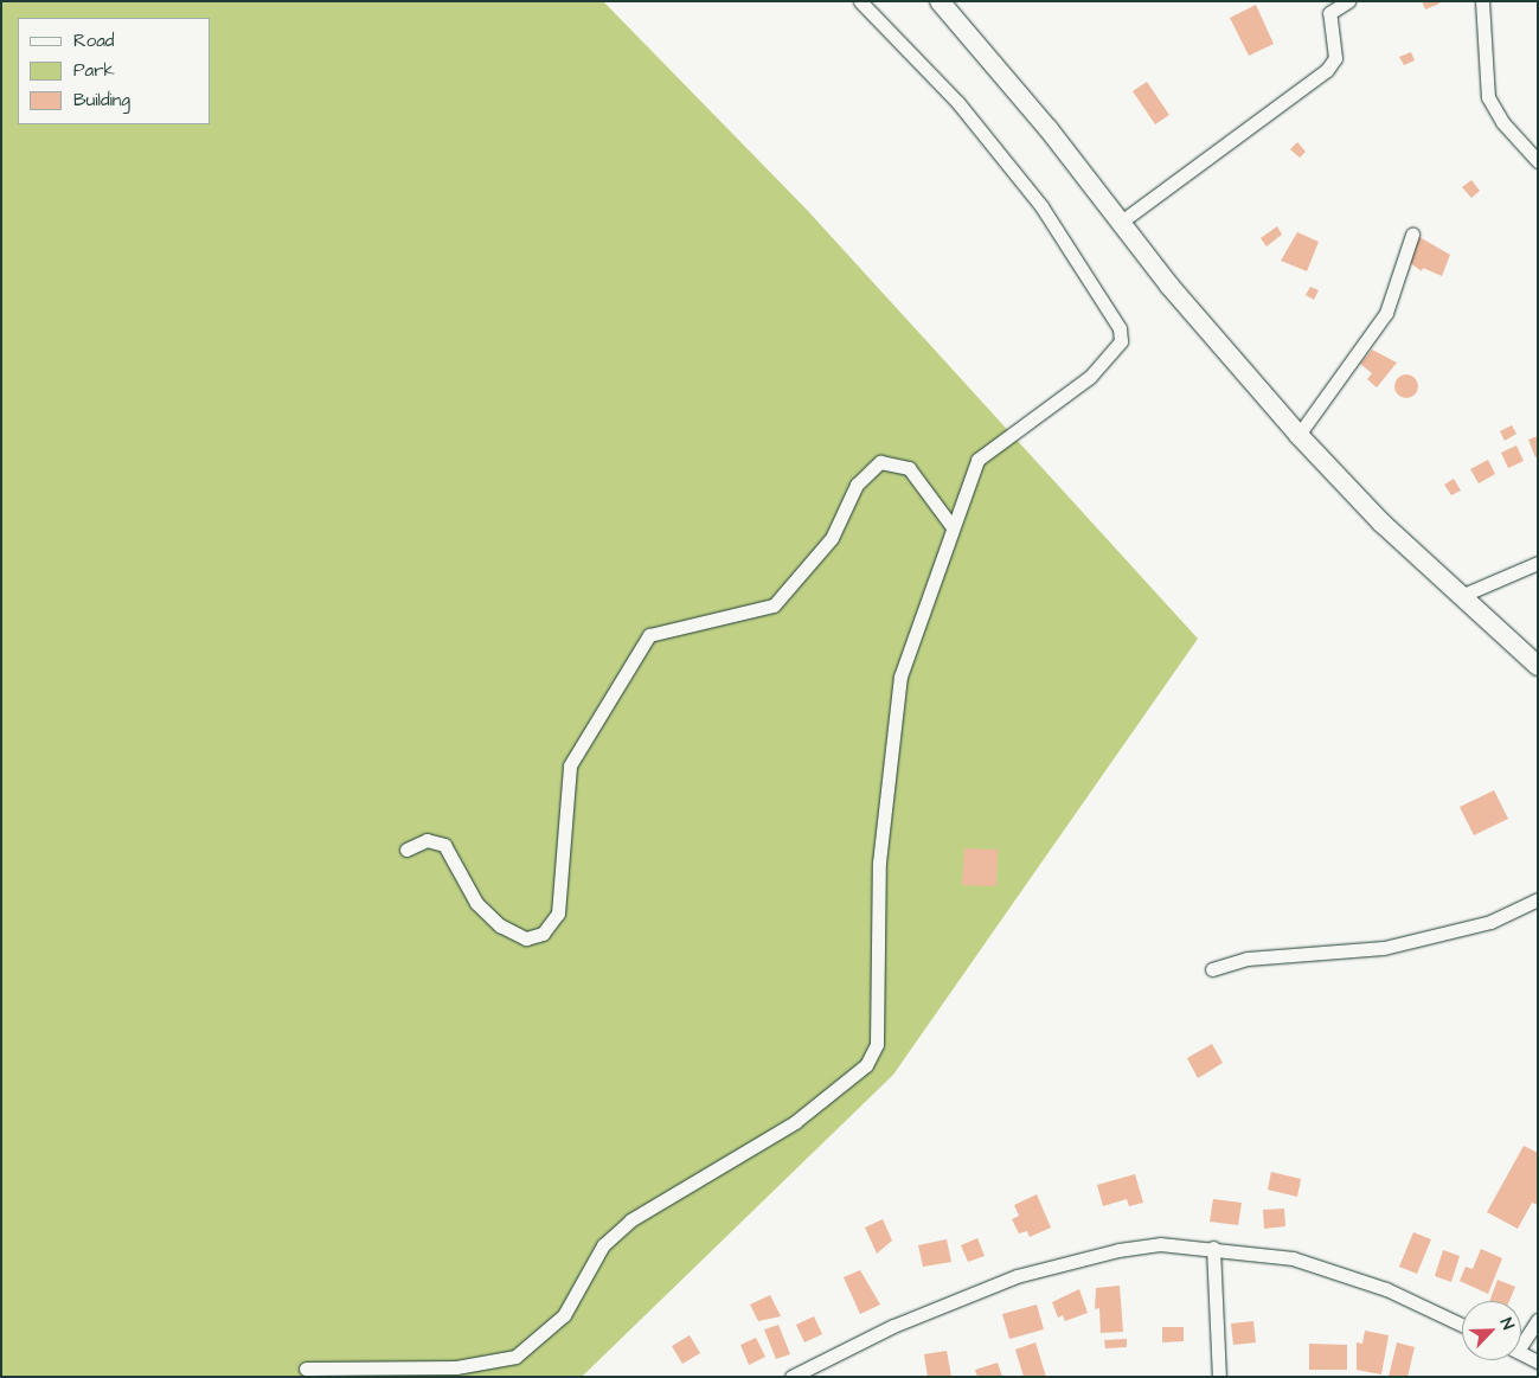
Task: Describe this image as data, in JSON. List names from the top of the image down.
{
  "legend": ["Road", "Park", "Building"],
  "north": "top right"
}
